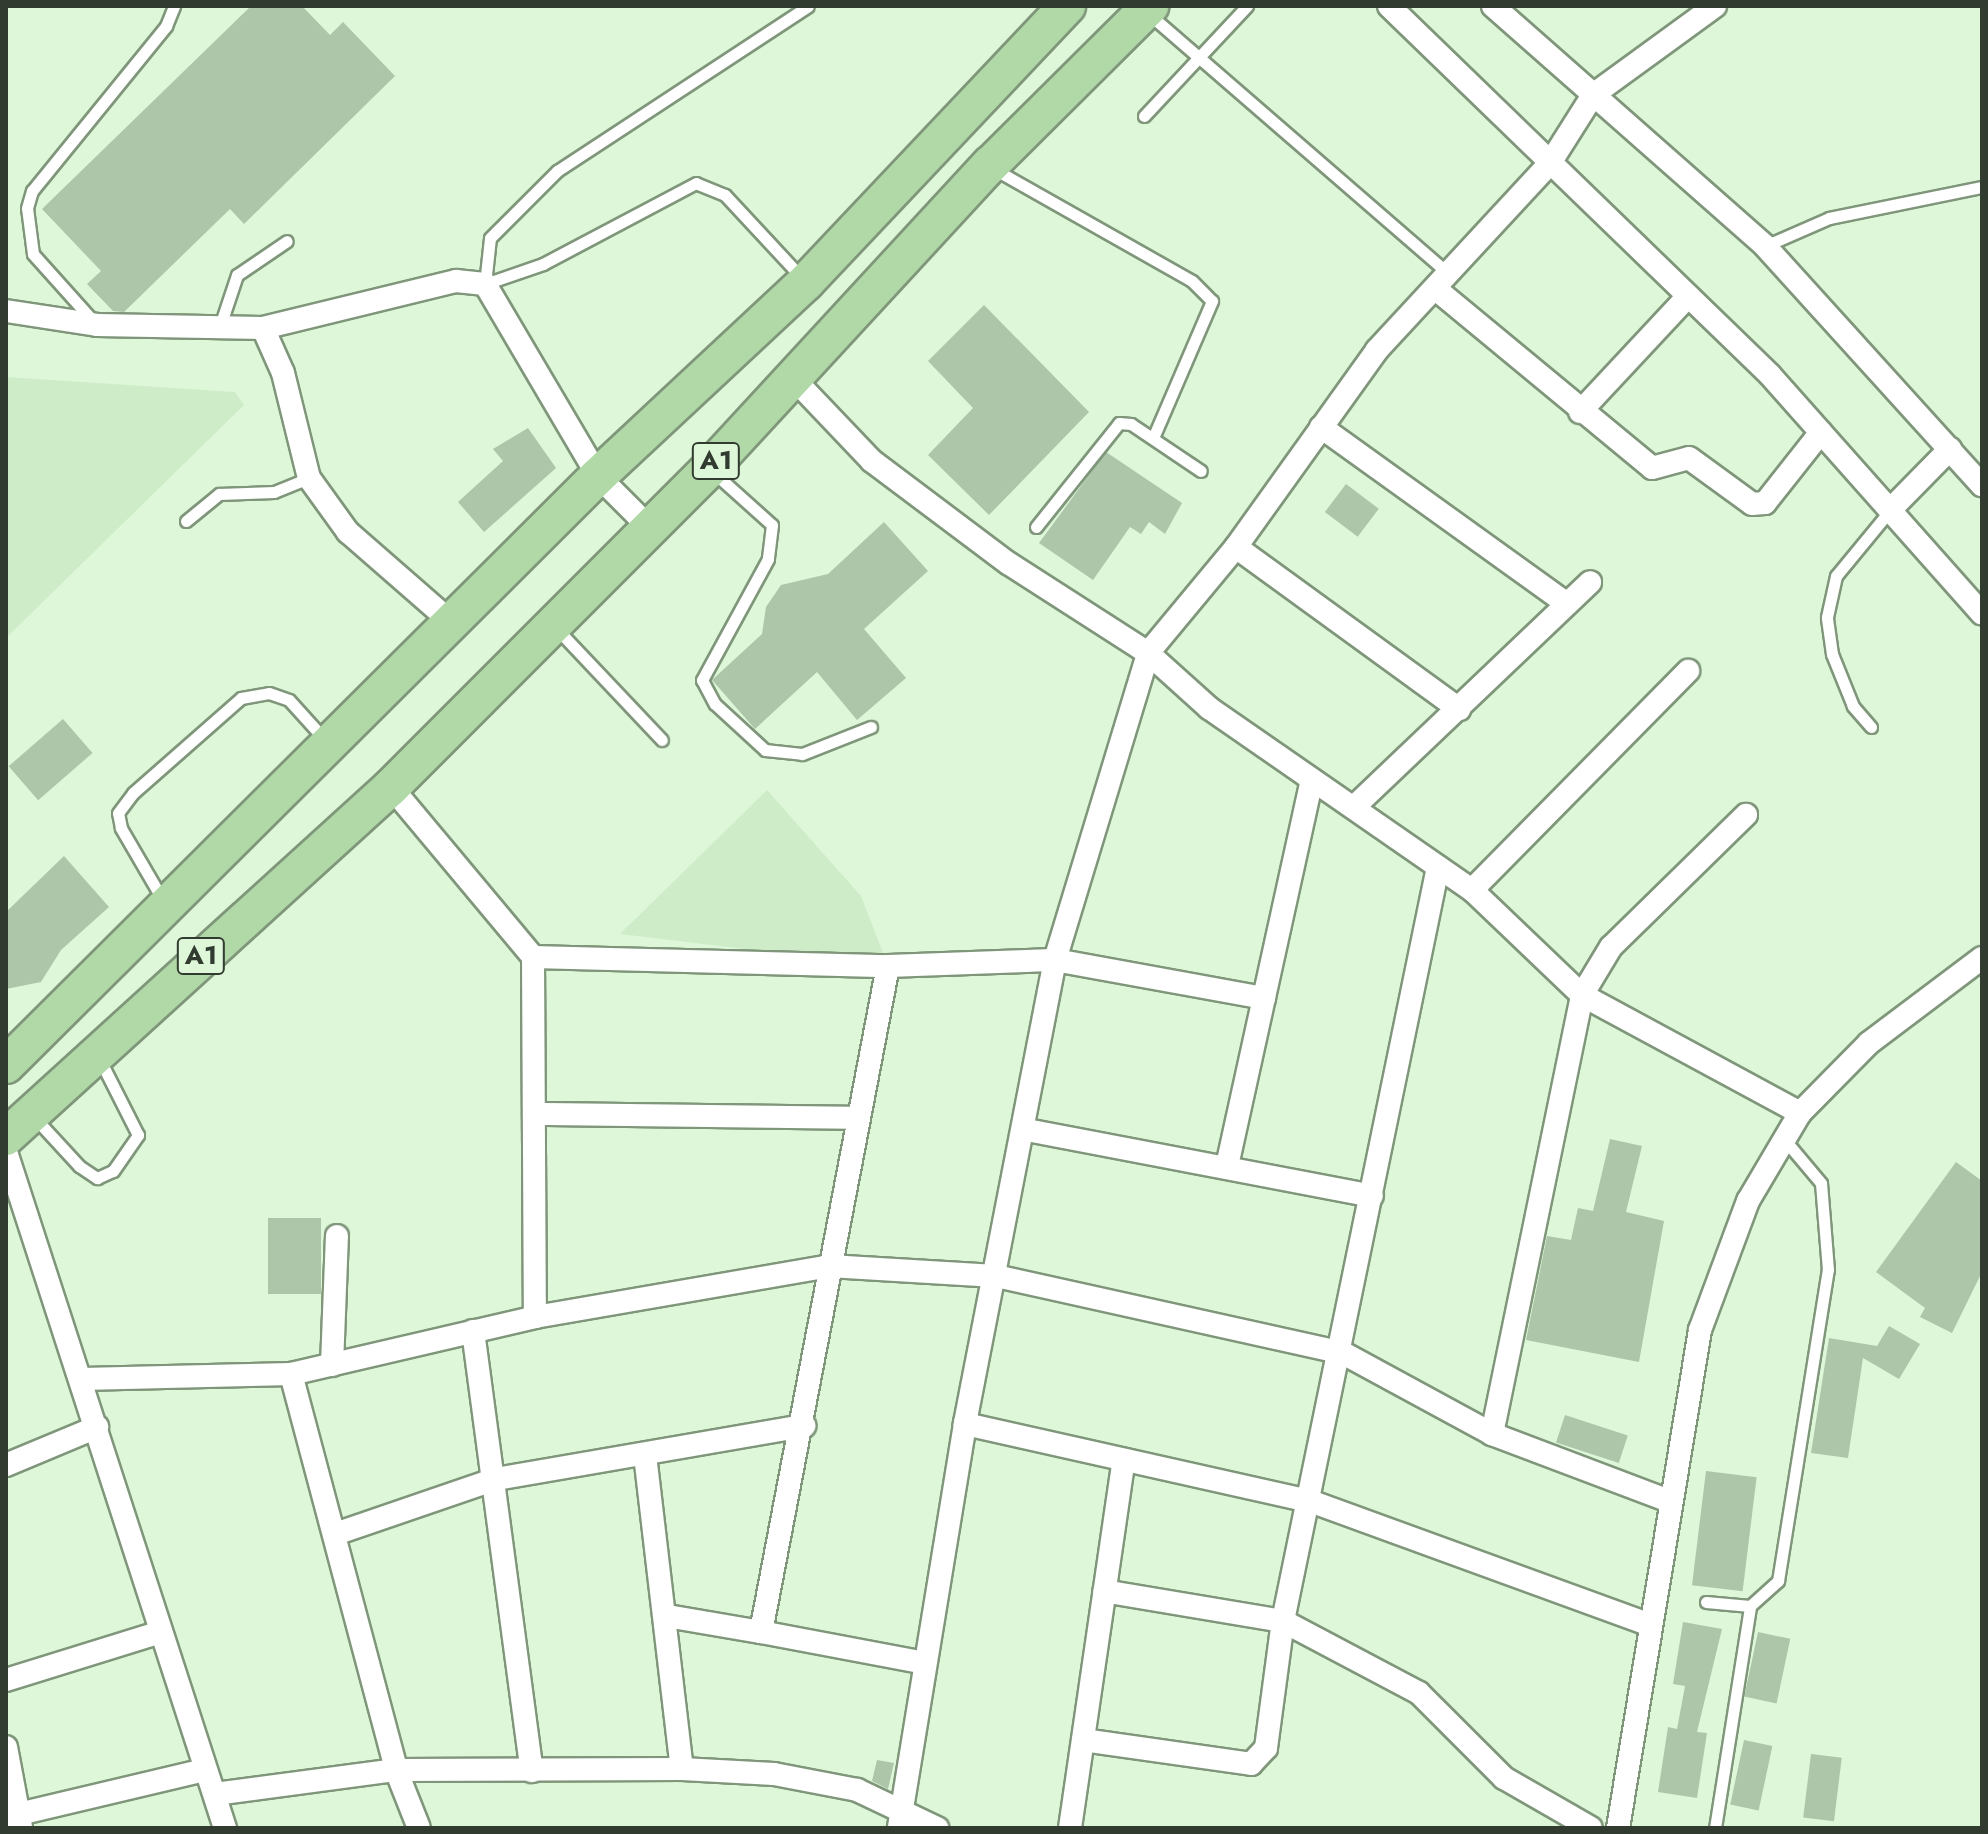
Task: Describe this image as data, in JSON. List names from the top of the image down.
{
  "streets": {
    "main road": ["A1"]
  }
}
